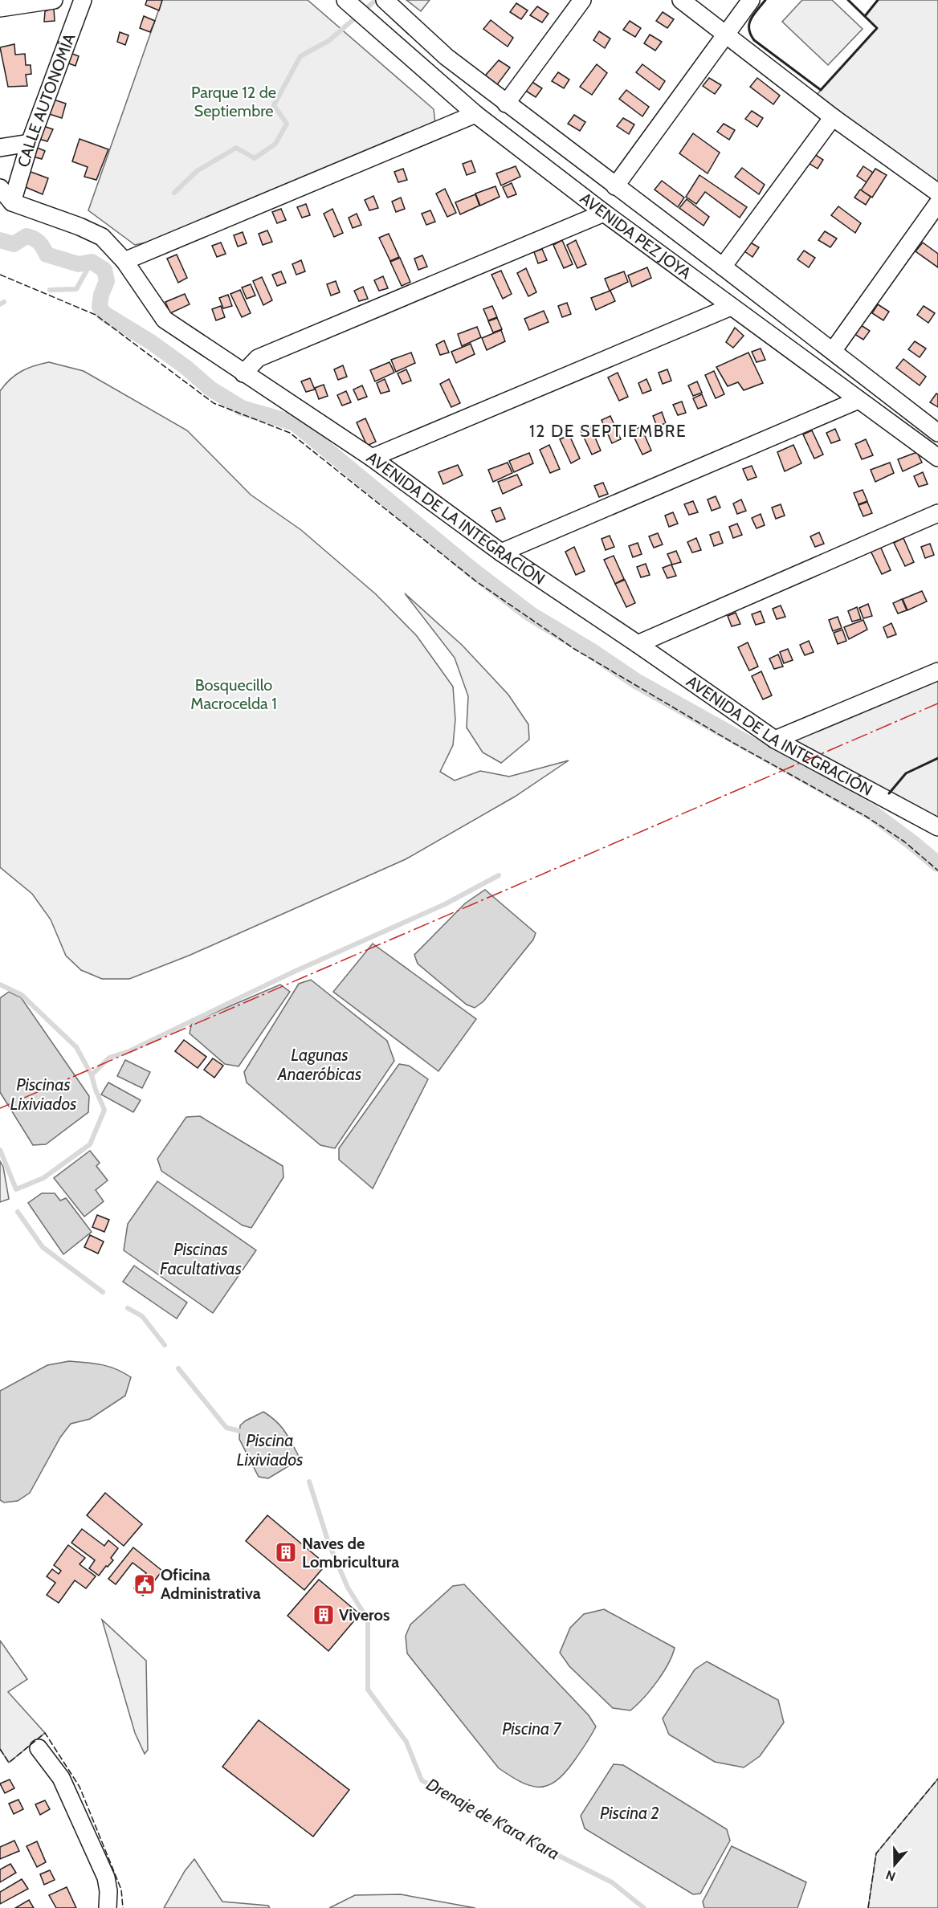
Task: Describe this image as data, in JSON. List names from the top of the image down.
{
  "streets": {
    "street": ["CALLE AUTONOMÍA", "AVENIDA PEZ JOYA", "AVENIDA DE LA INTEGRACIÓN"]
  },
  "crossings": [
    ["CALLE AUTONOMÍA", "AVENIDA DE LA INTEGRACIÓN"]
  ],
  "districts": ["12 DE SEPTIEMBRE"],
  "water": [
    "Lagunas Anaeróbicas",
    "Piscinas Lixiviados",
    "Piscinas Facultativas",
    "Piscina Lixiviados",
    "Piscina 7",
    "Piscina 2",
    "Drenaje de K'ara K'ara"
  ],
  "parks": ["Parque 12 de Septiembre", "Bosquecillo Macrocelda 1"],
  "places": {
    "building": ["Naves de Lombricultura", "Viveros"],
    "public building": ["Oficina Administrativa"]
  },
  "north": "bottom"
}
